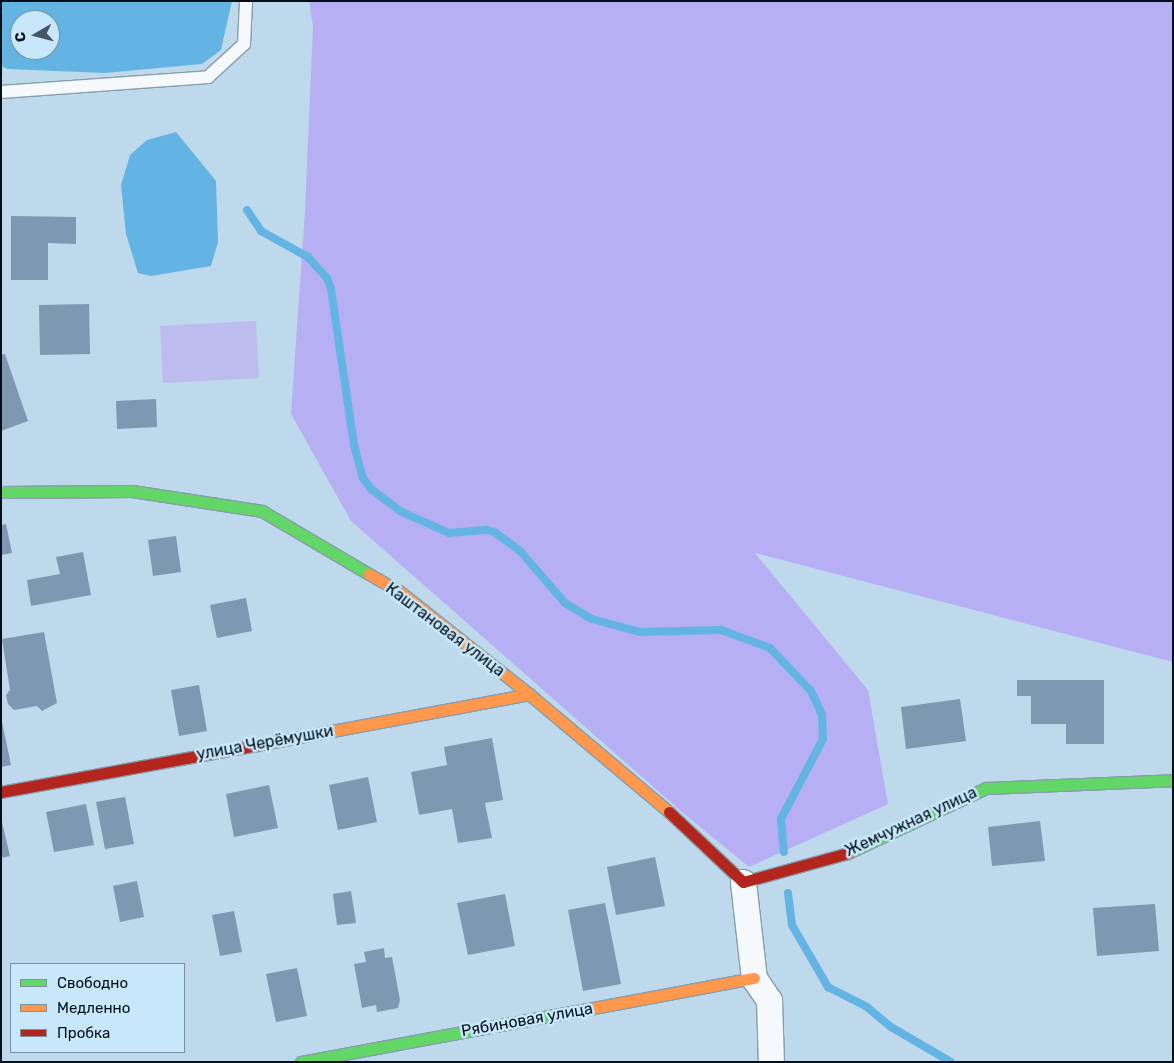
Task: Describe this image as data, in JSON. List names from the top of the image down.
{
  "streets": {
    "street": [
      "Каштановая улица",
      "улица Черёмушки",
      "Жемчужная улица",
      "Рябиновая улица"
    ]
  },
  "crossings": [
    ["Каштановая улица", "улица Черёмушки"],
    ["Каштановая улица", "Жемчужная улица"]
  ],
  "legend": ["Свободно", "Медленно", "Пробка"],
  "north": "left"
}
